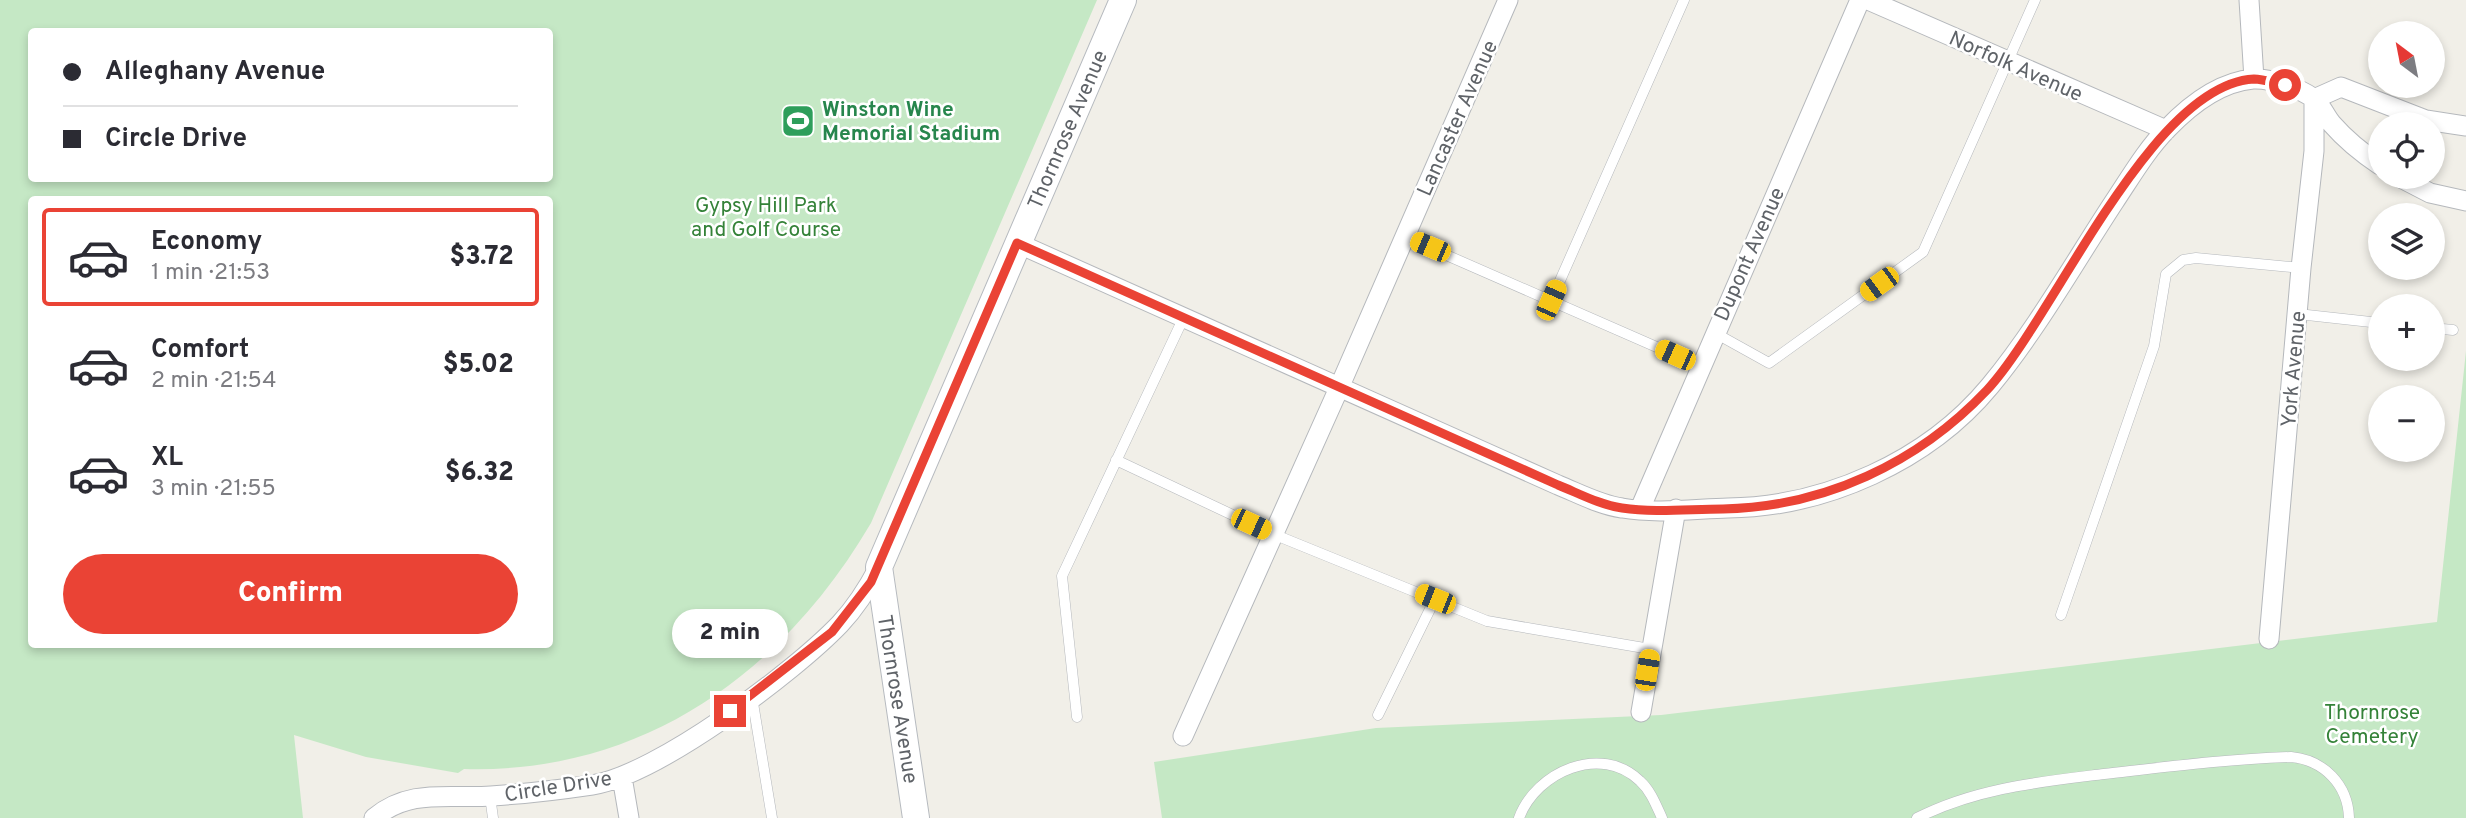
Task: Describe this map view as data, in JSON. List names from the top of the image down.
{
  "streets": {
    "street": [
      "Norfolk Avenue",
      "Lancaster Avenue",
      "Thornrose Avenue",
      "Dupont Avenue",
      "York Avenue",
      "Circle Drive"
    ]
  },
  "crossings": [
    ["Thornrose Avenue", "Circle Drive"]
  ],
  "parks": ["Gypsy Hill Park and Golf Course", "Thornrose Cemetery"],
  "places": {
    "sports": ["Winston Wine Memorial Stadium"]
  },
  "north": "top left",
  "page": {
    "map_buttons": ["+", "−"],
    "banner": ["Alleghany Avenue", "Circle Drive"],
    "list": [
      {
        "name": "Economy",
        "note": "1 min · 21:53",
        "value": "$3.72"
      },
      {
        "name": "Comfort",
        "note": "2 min · 21:54",
        "value": "$5.02"
      },
      {
        "name": "XL",
        "note": "3 min · 21:55",
        "value": "$6.32"
      }
    ],
    "buttons": "Confirm",
    "bubble": "2 min"
  }
}
